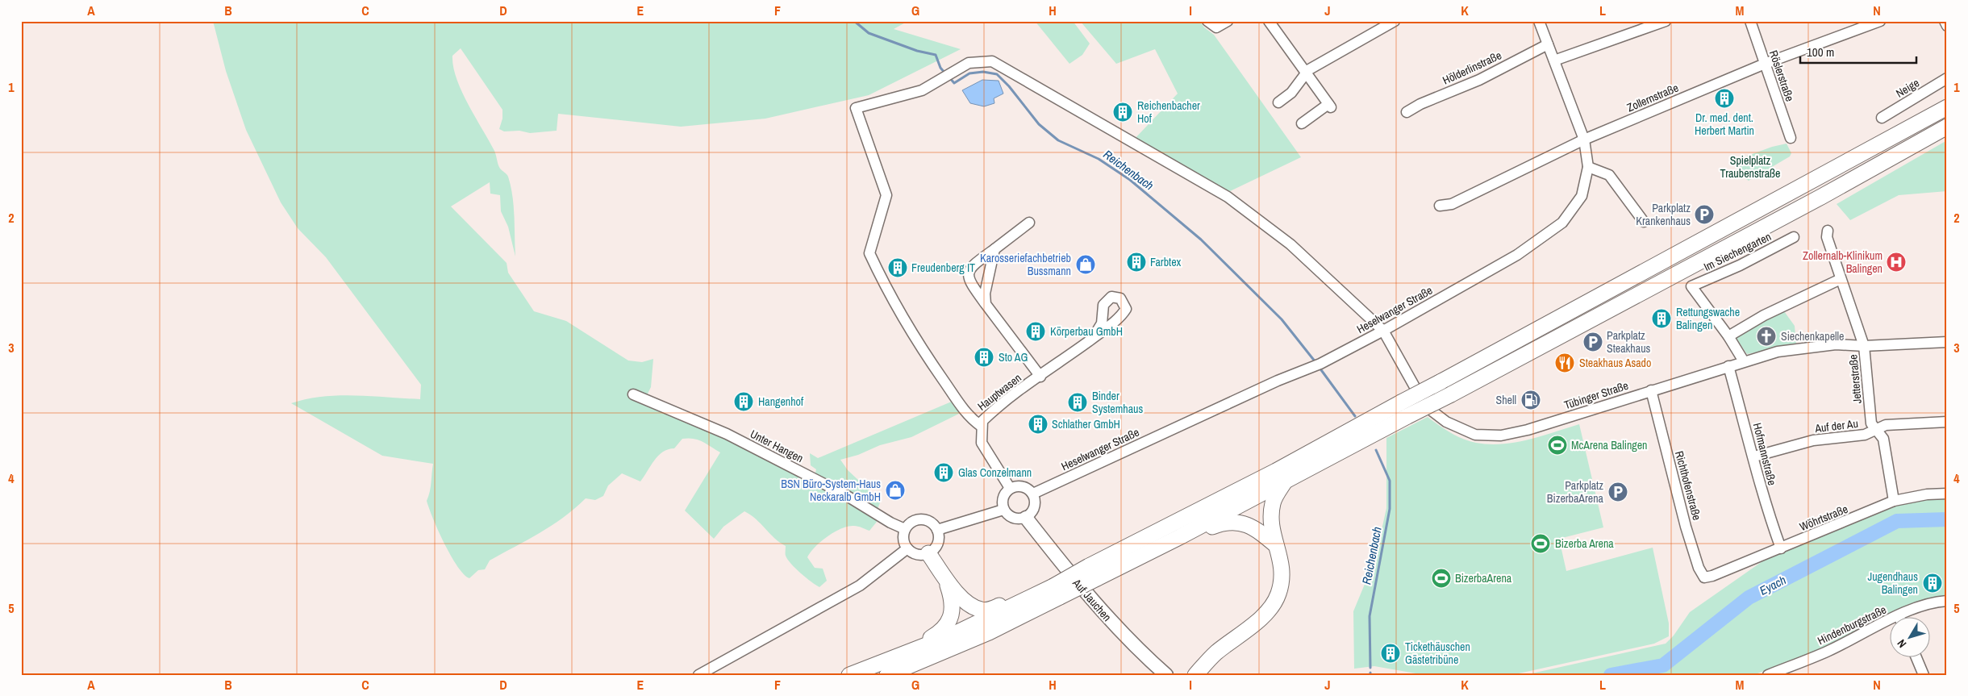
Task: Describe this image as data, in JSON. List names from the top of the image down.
{
  "streets": {
    "main road": ["Auf Jauchen"],
    "street": [
      "Hölderlinstraße",
      "Röslerstraße",
      "Neige",
      "Zollernstraße",
      "Im Siechengarten",
      "Heselwanger Straße",
      "Jetterstraße",
      "Hauptwasen",
      "Tübinger Straße",
      "Auf der Au",
      "Unter Hangen",
      "Hofmannstraße",
      "Richthofenstraße",
      "Wöhrtstraße",
      "Hindenburgstraße"
    ]
  },
  "crossings": [
    ["Hölderlinstraße", "Heselwanger Straße"],
    ["Röslerstraße", "Zollernstraße"],
    ["Zollernstraße", "Heselwanger Straße"],
    ["Heselwanger Straße", "Hauptwasen"],
    ["Heselwanger Straße", "Tübinger Straße"],
    ["Heselwanger Straße", "Auf Jauchen"],
    ["Jetterstraße", "Tübinger Straße"],
    ["Jetterstraße", "Auf der Au"],
    ["Jetterstraße", "Wöhrtstraße"],
    ["Hauptwasen", "Tübinger Straße"],
    ["Hauptwasen", "Auf Jauchen"],
    ["Tübinger Straße", "Hofmannstraße"],
    ["Tübinger Straße", "Richthofenstraße"],
    ["Auf der Au", "Hofmannstraße"],
    ["Hofmannstraße", "Wöhrtstraße"],
    ["Richthofenstraße", "Wöhrtstraße"]
  ],
  "water": ["Reichenbach", "Eyach"],
  "parks": ["Spielplatz Traubenstraße"],
  "places": {
    "building": [
      "Dr. med. dent. Herbert Martin",
      "Reichenbacher Hof",
      "Farbtex",
      "Freudenberg IT",
      "Rettungswache Balingen",
      "Körperbau GmbH",
      "Sto AG",
      "Hangenhof",
      "Binder Systemhaus",
      "Schlather GmbH",
      "Glas Conzelmann",
      "Jugendhaus Balingen",
      "Tickethäuschen Gästetribüne"
    ],
    "parking": ["Parkplatz Krankenhaus", "Parkplatz Steakhaus", "Parkplatz BizerbaArena"],
    "hospital": ["Zollernalb-Klinikum Balingen"],
    "shop": ["Karosseriefachbetrieb Bussmann", "BSN Büro-System-Haus Neckaralb GmbH"],
    "church": ["Siechenkapelle"],
    "restaurant": ["Steakhaus Asado"],
    "fuel station": ["Shell"],
    "sports": ["McArena Balingen", "Bizerba Arena", "BizerbaArena"]
  },
  "scale_bar": "100 m",
  "north": "bottom left",
  "grid": {
    "columns": [
      "A",
      "B",
      "C",
      "D",
      "E",
      "F",
      "G",
      "H",
      "I",
      "J",
      "K",
      "L",
      "M",
      "N"
    ],
    "rows": [
      "1",
      "2",
      "3",
      "4",
      "5"
    ]
  }
}
